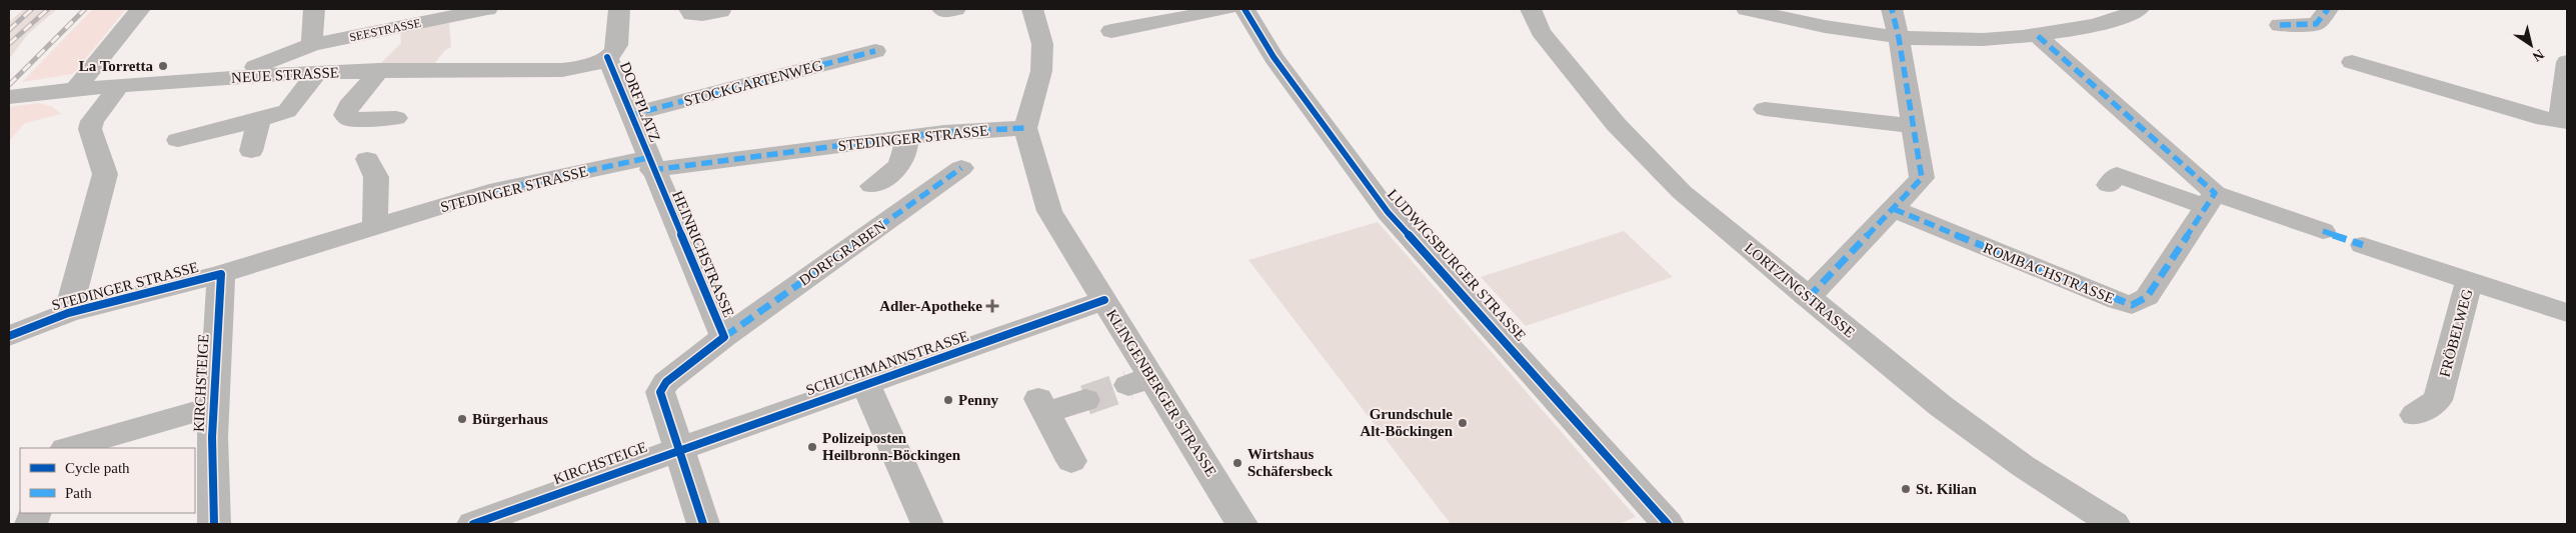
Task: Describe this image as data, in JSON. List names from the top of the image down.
{
  "streets": {
    "street": [
      "SEESTRASSE",
      "NEUE STRASSE",
      "STOCKGARTENWEG",
      "DORFPLATZ",
      "STEDINGER STRASSE",
      "DORFGRABEN",
      "HEINRICHSTRASSE",
      "LUDWIGSBURGER STRASSE",
      "ROMBACHSTRASSE",
      "LORTZINGSTRASSE",
      "FRÖBELWEG",
      "SCHUCHMANNSTRASSE",
      "KIRCHSTEIGE",
      "KLINGENBERGER STRASSE"
    ]
  },
  "crossings": [
    ["SEESTRASSE", "NEUE STRASSE"],
    ["NEUE STRASSE", "DORFPLATZ"],
    ["STOCKGARTENWEG", "DORFPLATZ"],
    ["DORFPLATZ", "STEDINGER STRASSE"],
    ["DORFPLATZ", "HEINRICHSTRASSE"],
    ["STEDINGER STRASSE", "HEINRICHSTRASSE"],
    ["STEDINGER STRASSE", "KIRCHSTEIGE"],
    ["STEDINGER STRASSE", "KLINGENBERGER STRASSE"],
    ["DORFGRABEN", "HEINRICHSTRASSE"],
    ["HEINRICHSTRASSE", "SCHUCHMANNSTRASSE"],
    ["HEINRICHSTRASSE", "KIRCHSTEIGE"],
    ["SCHUCHMANNSTRASSE", "KIRCHSTEIGE"],
    ["SCHUCHMANNSTRASSE", "KLINGENBERGER STRASSE"]
  ],
  "places": {
    "other": [
      "La Torretta",
      "Penny",
      "Bürgerhaus",
      "Grundschule Alt-Böckingen",
      "Polizeiposten Heilbronn-Böckingen",
      "Wirtshaus Schäfersbeck",
      "St. Kilian"
    ],
    "health": ["Adler-Apotheke"]
  },
  "legend": ["Cycle path", "Path"],
  "north": "bottom right"
}
